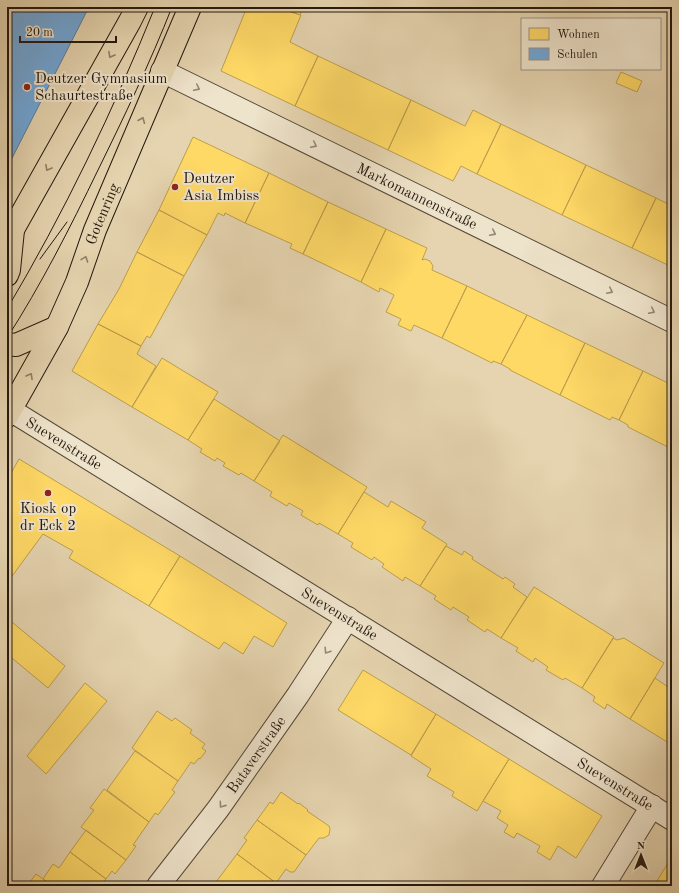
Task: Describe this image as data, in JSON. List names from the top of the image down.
{
  "streets": {
    "main road": ["Gotenring"],
    "street": ["Markomannenstraße", "Suevenstraße", "Bataverstraße"]
  },
  "crossings": [
    ["Markomannenstraße", "Gotenring"],
    ["Gotenring", "Suevenstraße"],
    ["Suevenstraße", "Bataverstraße"]
  ],
  "one_way": ["Markomannenstraße", "Bataverstraße"],
  "places": ["Deutzer Gymnasium Schaurtestraße", "Deutzer Asia Imbiss", "Kiosk op dr Eck 2"],
  "legend": ["Wohnen", "Schulen"],
  "scale_bar": "20 m",
  "north": "top"
}
